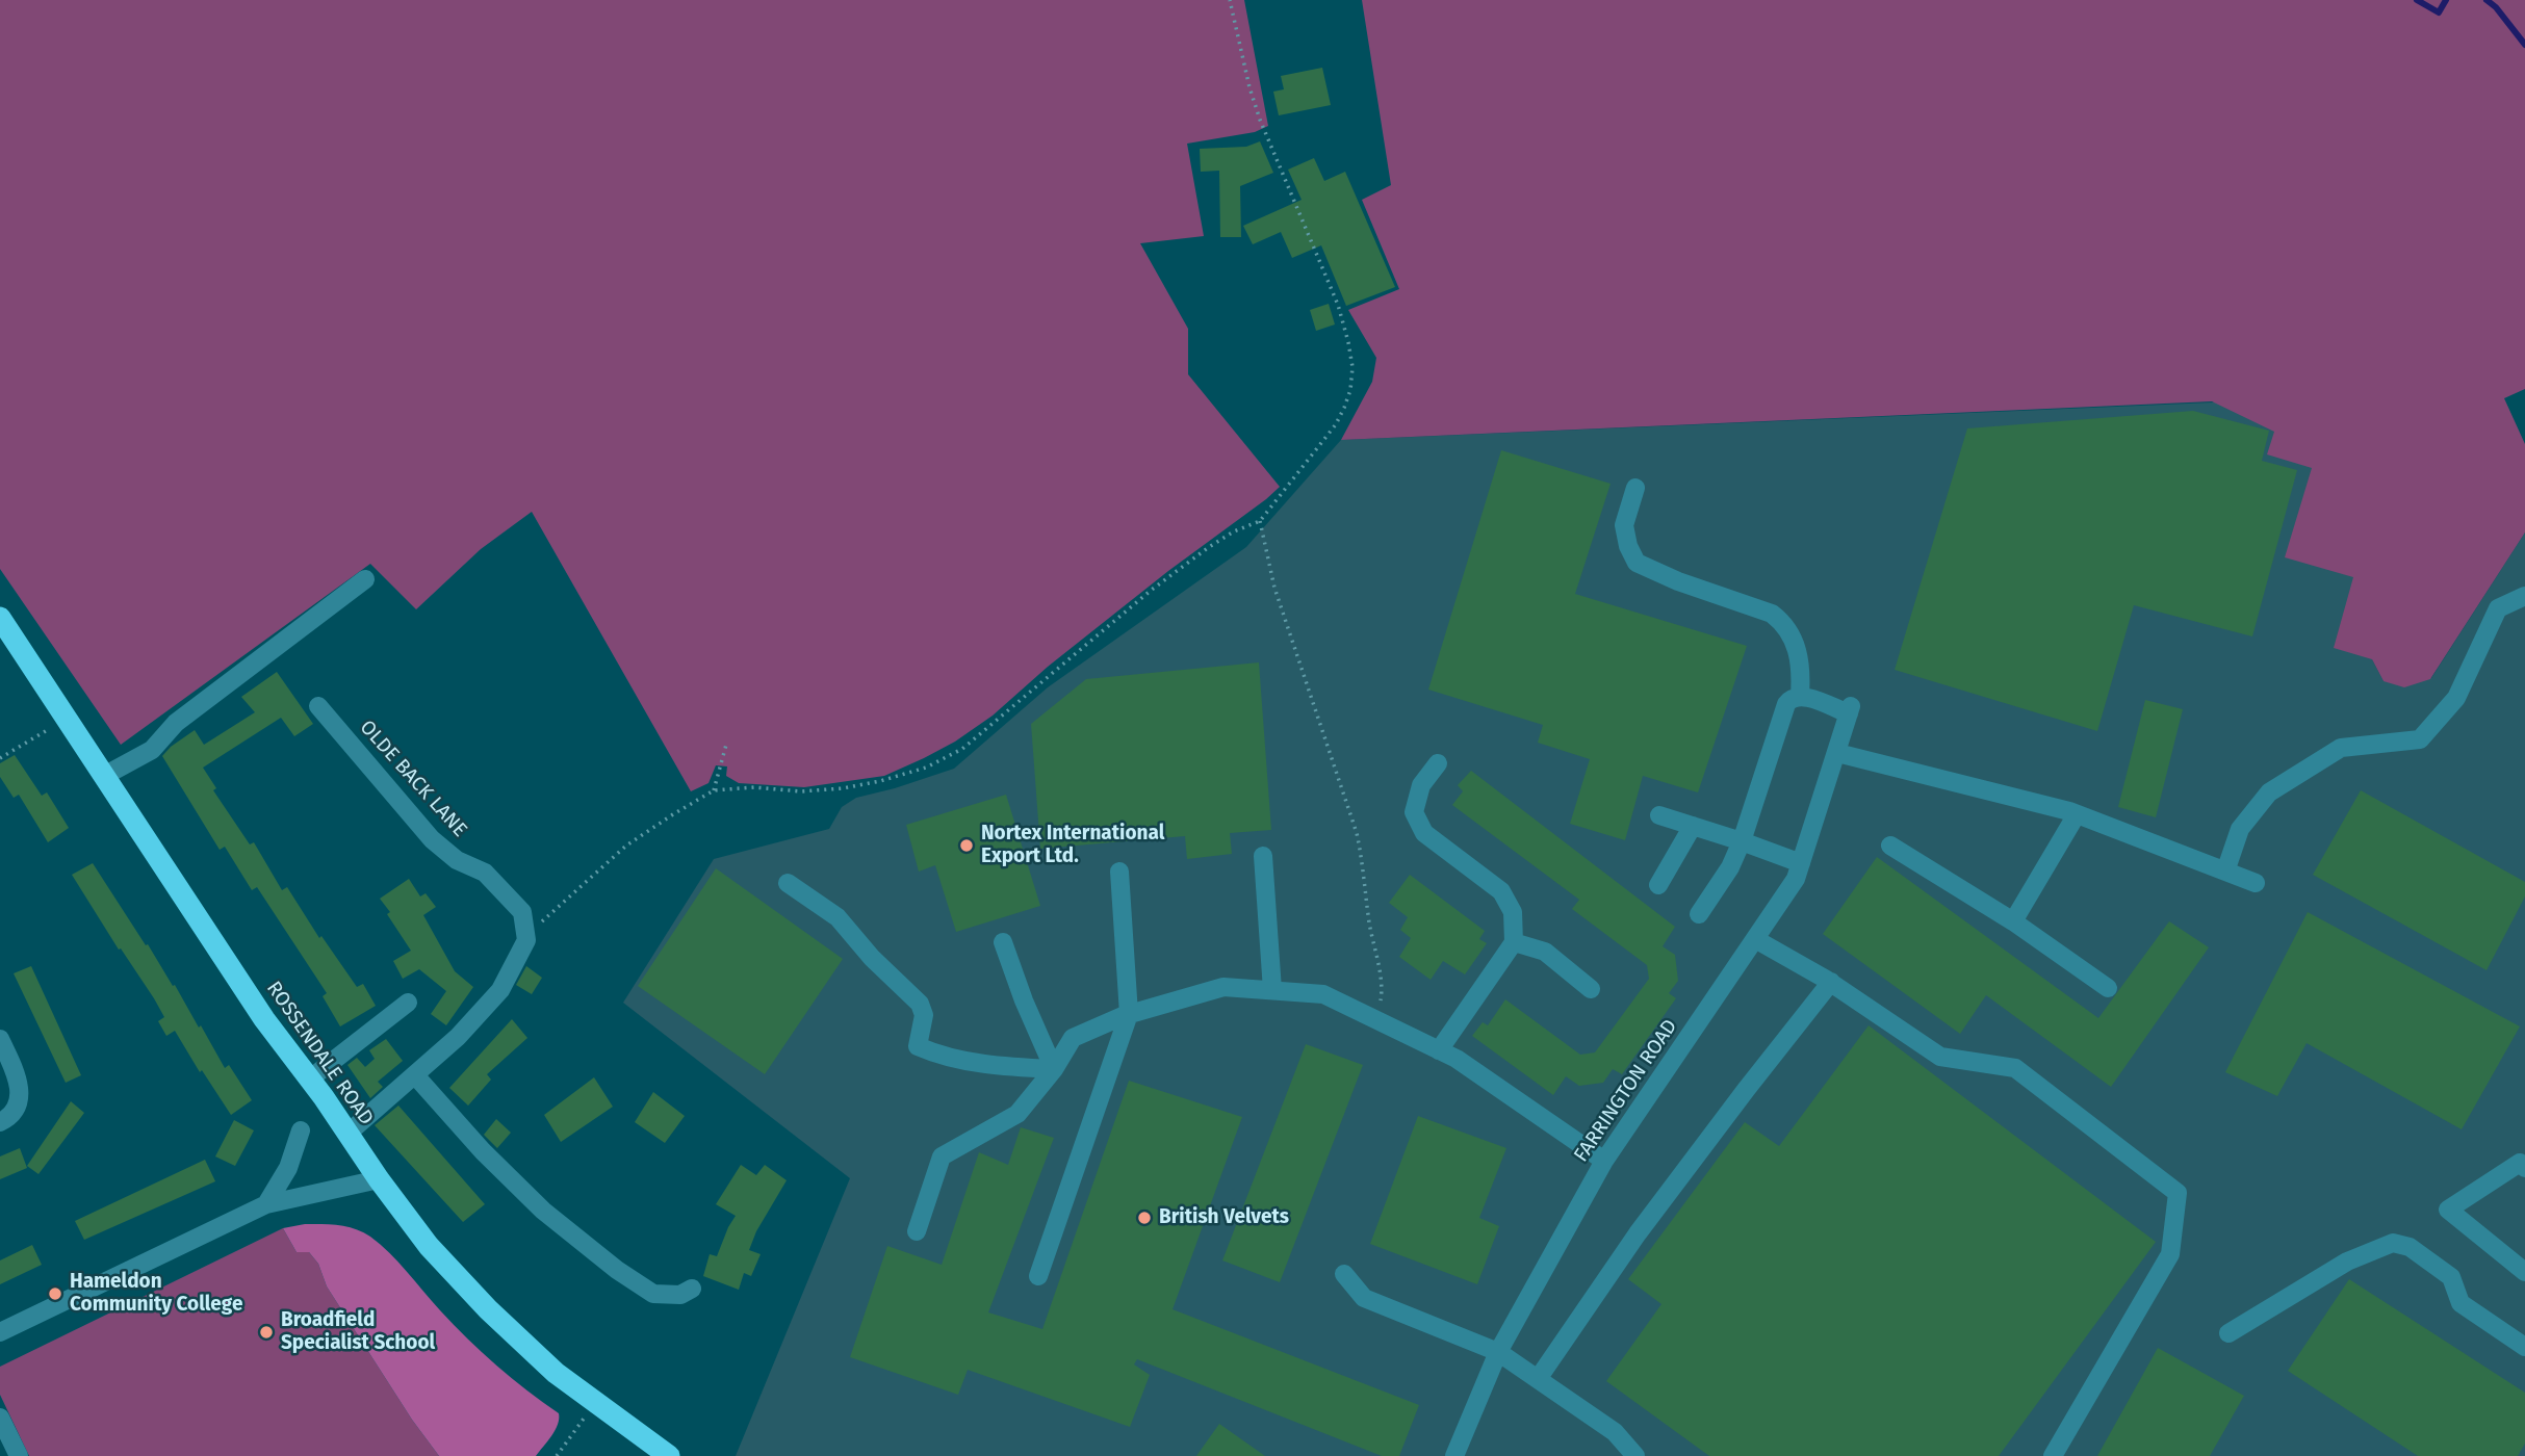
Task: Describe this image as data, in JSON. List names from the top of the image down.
{
  "streets": {
    "highway": ["ROSSENDALE ROAD"],
    "street": ["OLDE BACK LANE", "FARRINGTON ROAD"]
  },
  "places": [
    "Nortex International Export Ltd.",
    "British Velvets",
    "Hameldon Community College",
    "Broadfield Specialist School"
  ]
}
